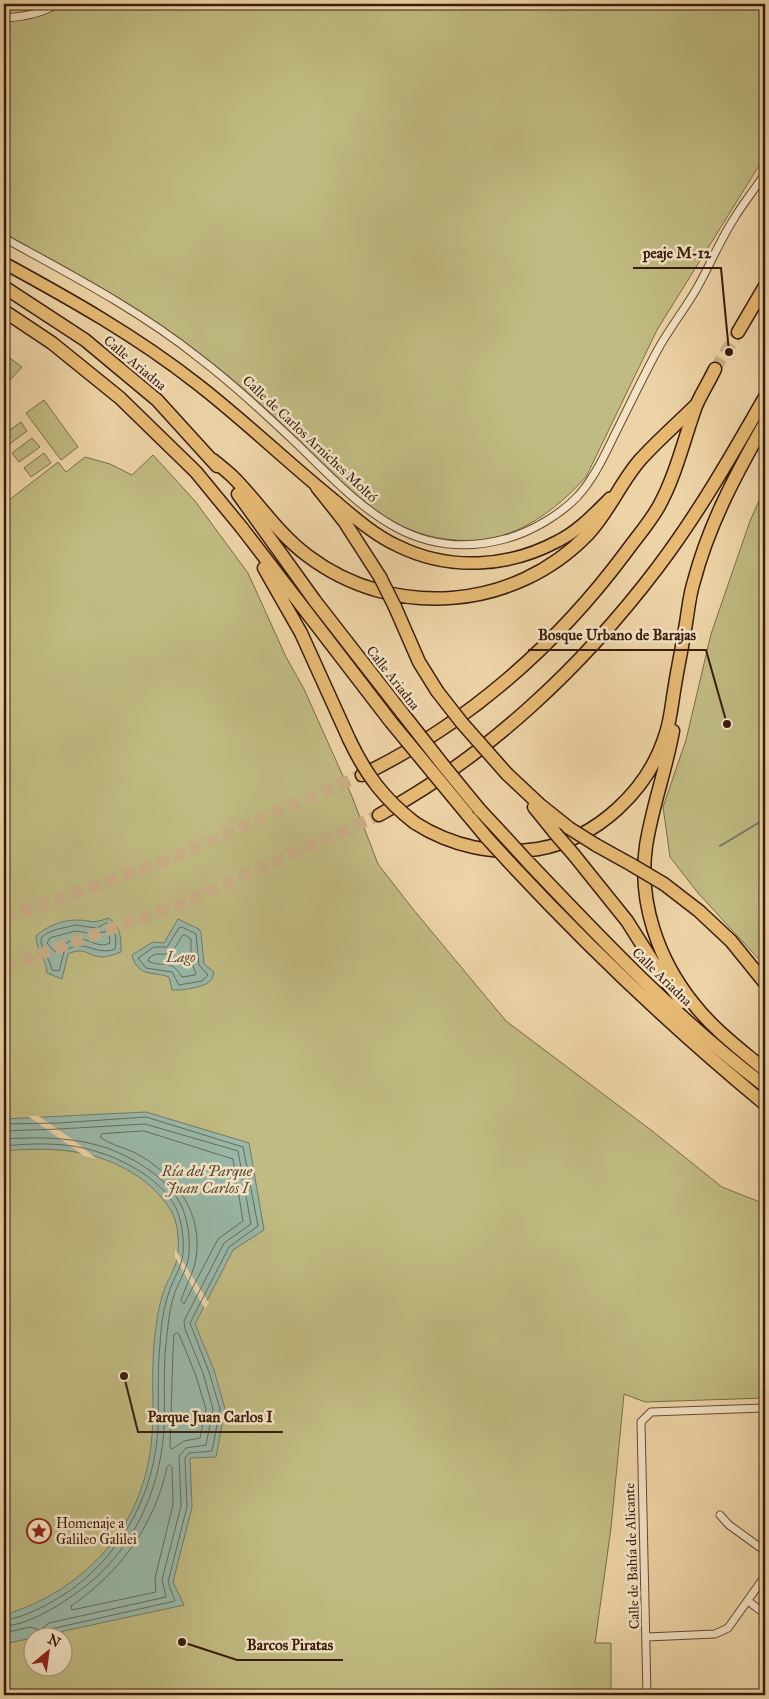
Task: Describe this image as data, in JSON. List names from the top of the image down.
{
  "streets": {
    "highway": ["Calle Ariadna"],
    "street": ["Calle de Carlos Arniches Moltó", "Calle de Bahía de Alicante"]
  },
  "water": ["Lago", "Ría del Parque Juan Carlos I"],
  "places": {
    "other": [
      "peaje M-12",
      "Bosque Urbano de Barajas",
      "Parque Juan Carlos I",
      "Barcos Piratas"
    ],
    "place": ["Homenaje a Galileo Galilei"]
  },
  "north": "top right"
}
